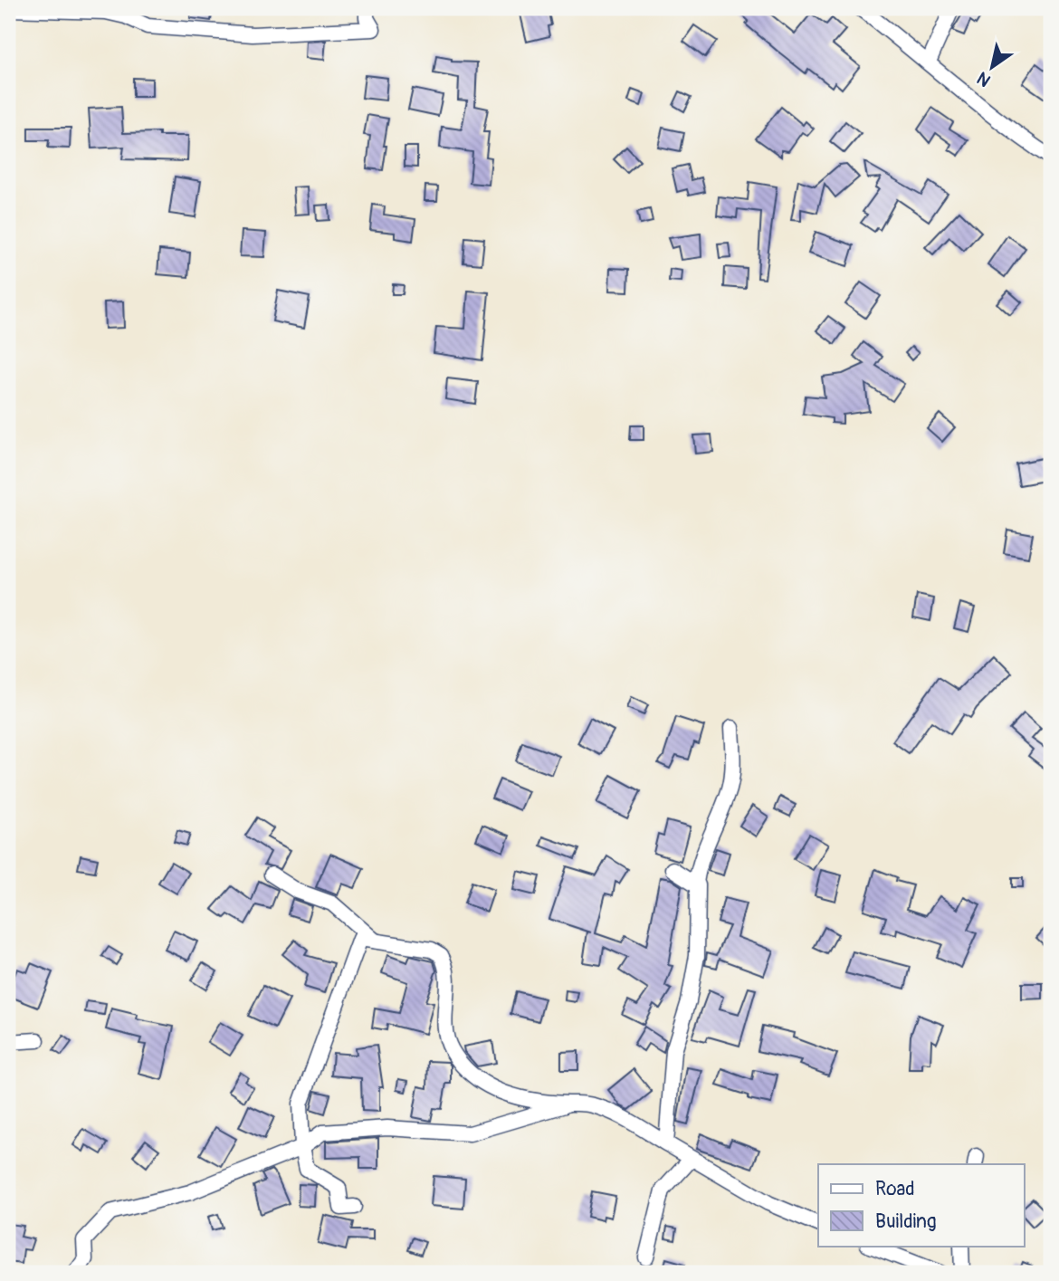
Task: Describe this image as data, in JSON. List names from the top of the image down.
{
  "legend": ["Road", "Building"],
  "north": "bottom left"
}
